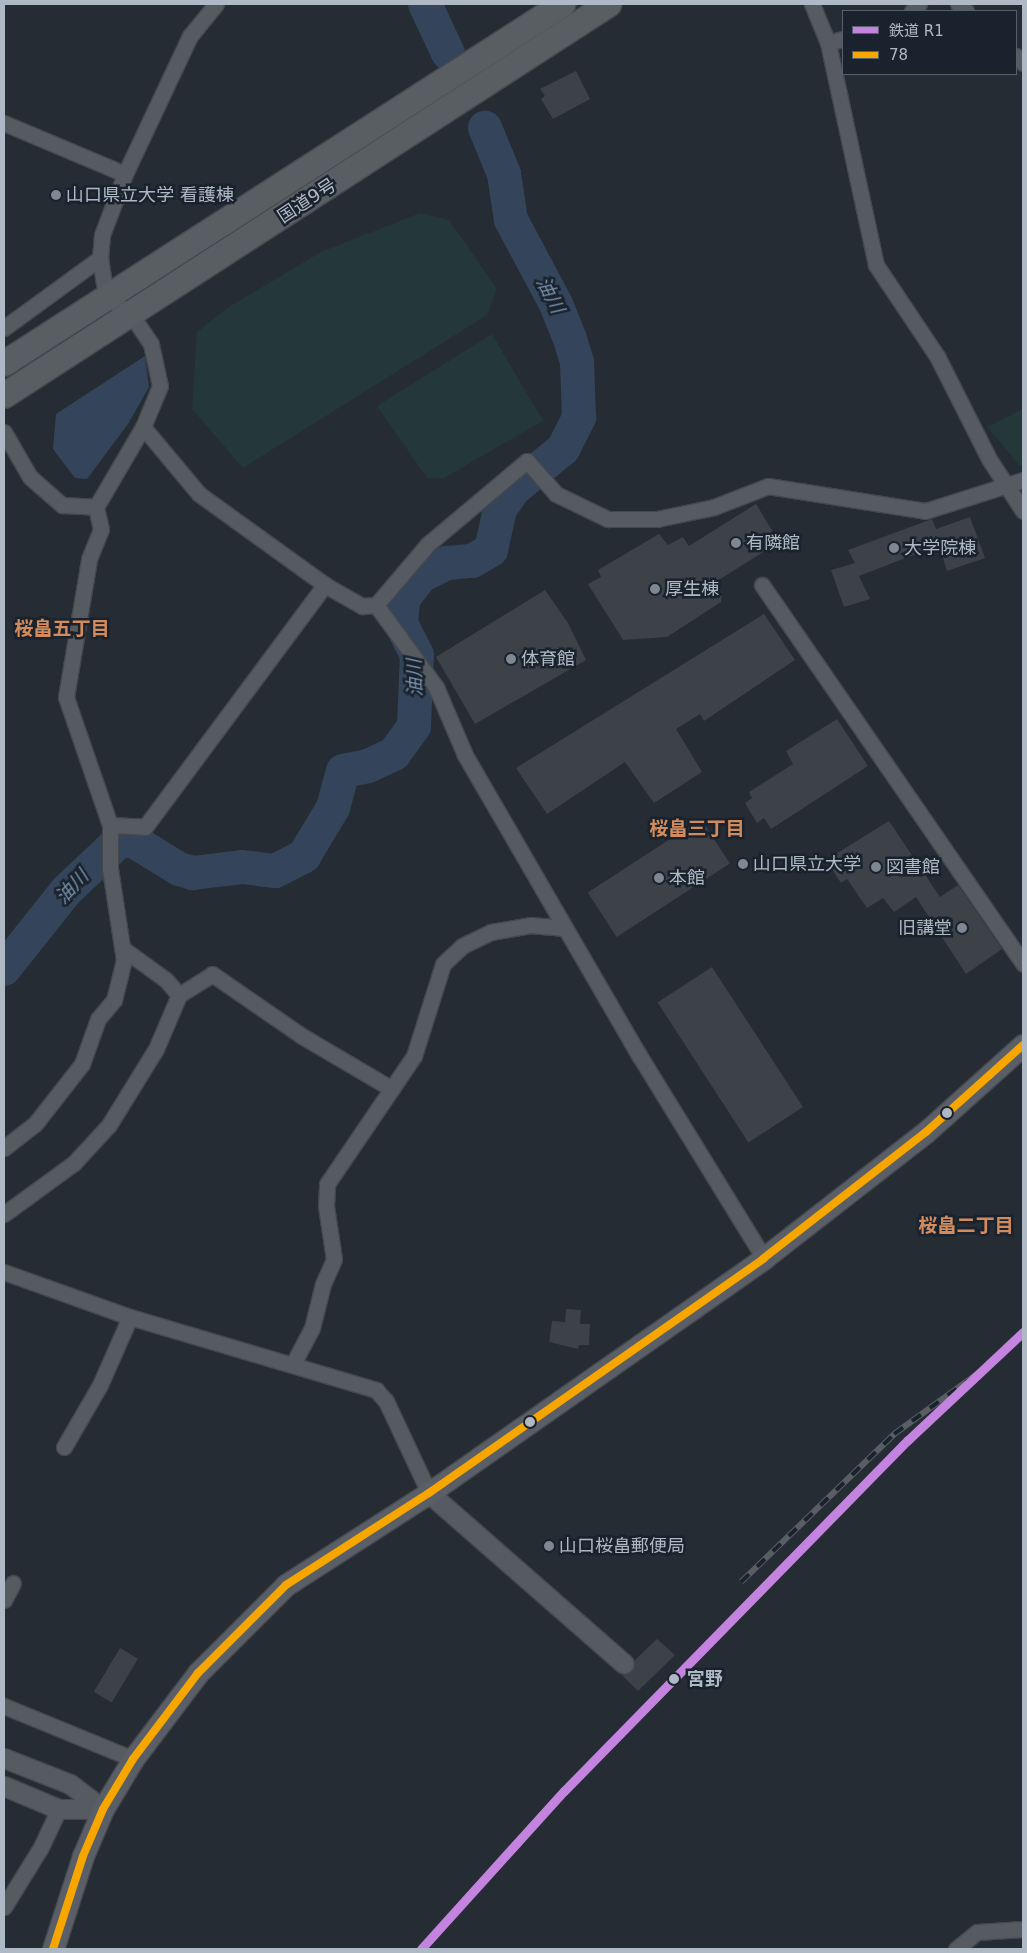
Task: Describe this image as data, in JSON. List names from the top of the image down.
{
  "streets": {
    "highway": ["国道9号"]
  },
  "districts": ["桜畠五丁目", "桜畠三丁目", "桜畠二丁目"],
  "water": ["油川"],
  "places": [
    "山口県立大学 看護棟",
    "有隣館",
    "大学院棟",
    "厚生棟",
    "体育館",
    "山口県立大学",
    "図書館",
    "本館",
    "旧講堂",
    "山口桜畠郵便局",
    "宮野"
  ],
  "lines": ["transit line 78", "rail line R1"],
  "legend": ["鉄道 R1", "78"]
}
